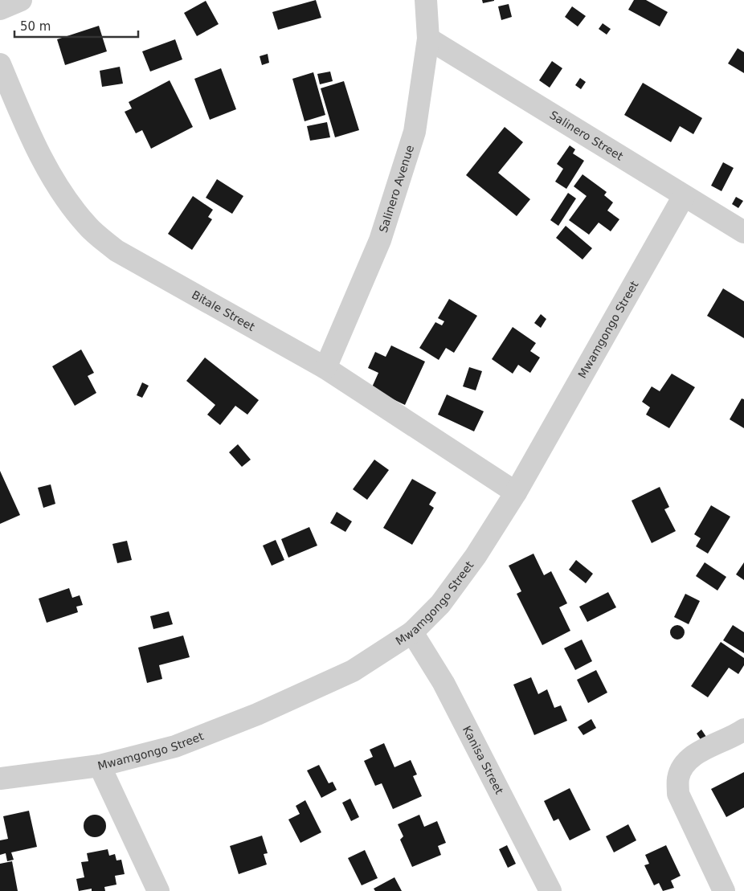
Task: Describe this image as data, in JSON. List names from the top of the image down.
{
  "streets": {
    "street": [
      "Salinero Street",
      "Salinero Avenue",
      "Bitale Street",
      "Mwamgongo Street",
      "Kanisa Street"
    ]
  },
  "crossings": [
    ["Salinero Street", "Salinero Avenue"],
    ["Salinero Street", "Mwamgongo Street"],
    ["Salinero Avenue", "Bitale Street"],
    ["Bitale Street", "Mwamgongo Street"],
    ["Mwamgongo Street", "Kanisa Street"]
  ],
  "scale_bar": "50 m"
}
